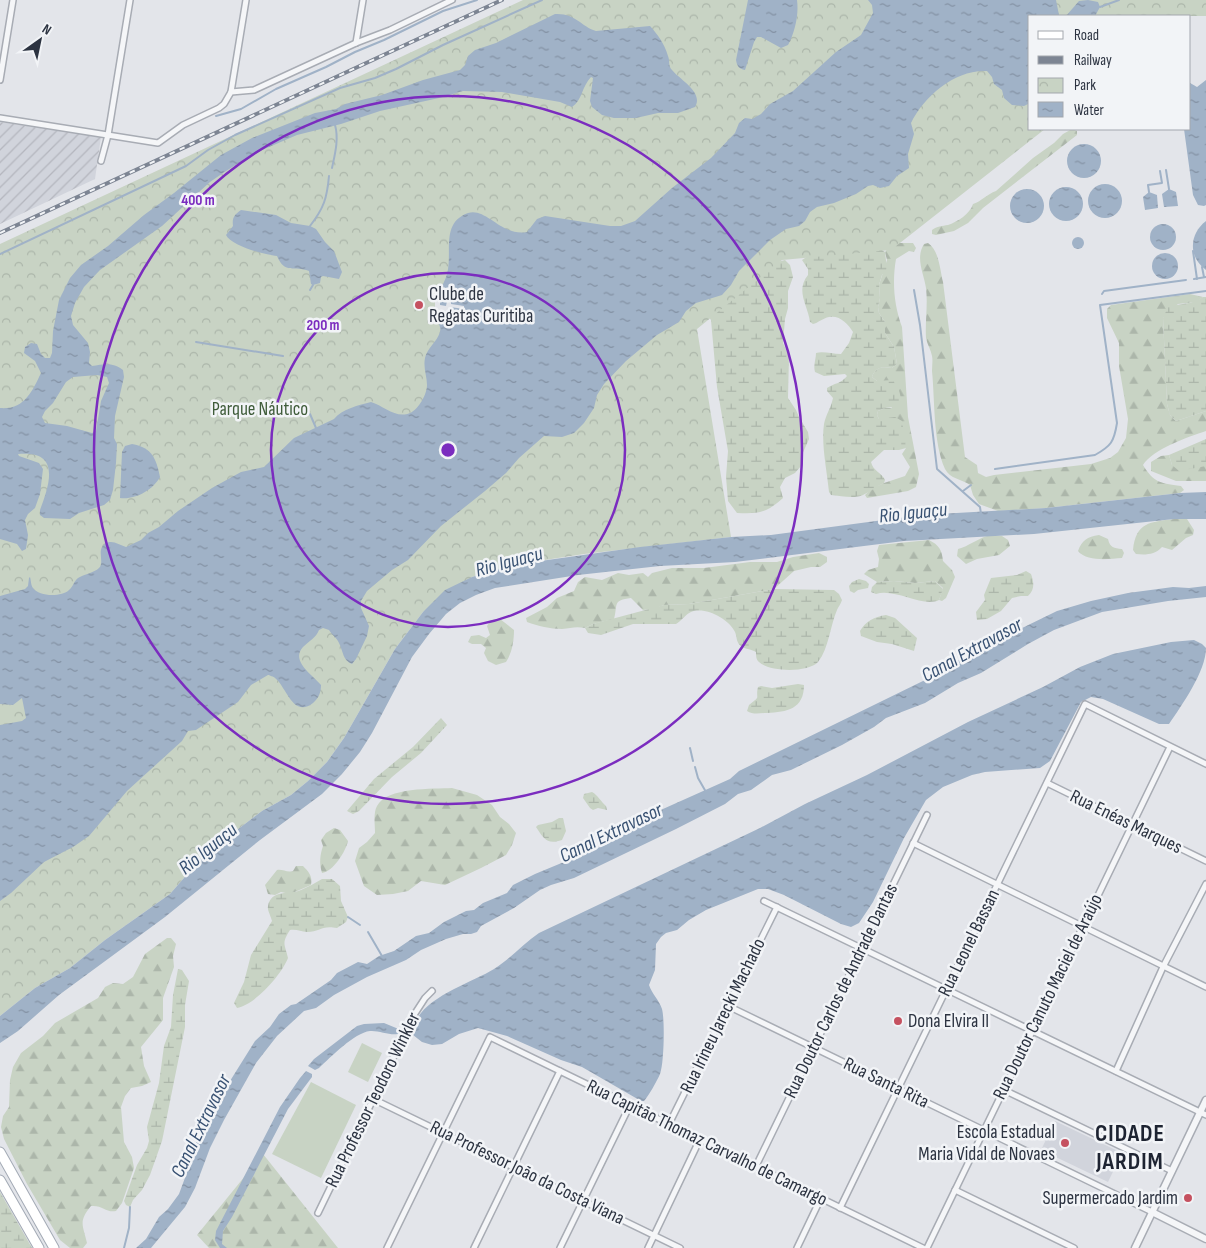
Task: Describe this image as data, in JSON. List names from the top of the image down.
{
  "streets": {
    "street": [
      "Rua Enéas Marques",
      "Rua Leonel Bassan",
      "Rua Doutor Carlos de Andrade Dantas",
      "Rua Doutor Canuto Maciel de Araújo",
      "Rua Irineu Jarecki Machado",
      "Rua Santa Rita",
      "Rua Professor Teodoro Winkler",
      "Rua Capitão Thomaz Carvalho de Camargo",
      "Rua Professor João da Costa Viana"
    ]
  },
  "crossings": [
    ["Rua Enéas Marques", "Rua Leonel Bassan"],
    ["Rua Enéas Marques", "Rua Doutor Canuto Maciel de Araújo"],
    ["Rua Leonel Bassan", "Rua Doutor Canuto Maciel de Araújo"],
    ["Rua Leonel Bassan", "Rua Santa Rita"],
    ["Rua Leonel Bassan", "Rua Capitão Thomaz Carvalho de Camargo"],
    ["Rua Doutor Carlos de Andrade Dantas", "Rua Santa Rita"],
    ["Rua Doutor Carlos de Andrade Dantas", "Rua Capitão Thomaz Carvalho de Camargo"],
    ["Rua Doutor Canuto Maciel de Araújo", "Rua Santa Rita"],
    ["Rua Irineu Jarecki Machado", "Rua Santa Rita"],
    ["Rua Irineu Jarecki Machado", "Rua Capitão Thomaz Carvalho de Camargo"],
    ["Rua Professor Teodoro Winkler", "Rua Professor João da Costa Viana"],
    ["Rua Capitão Thomaz Carvalho de Camargo", "Rua Professor João da Costa Viana"]
  ],
  "districts": ["CIDADE JARDIM"],
  "water": ["Rio Iguaçu", "Canal Extravasor"],
  "parks": ["Parque Náutico"],
  "places": [
    "Clube de Regatas Curitiba",
    "Dona Elvira II",
    "Escola Estadual Maria Vidal de Novaes",
    "Supermercado Jardim"
  ],
  "legend": [
    "Road",
    "Railway",
    "Park",
    "Water"
  ],
  "north": "top right",
  "rings": ["400 m", "200 m"]
}
